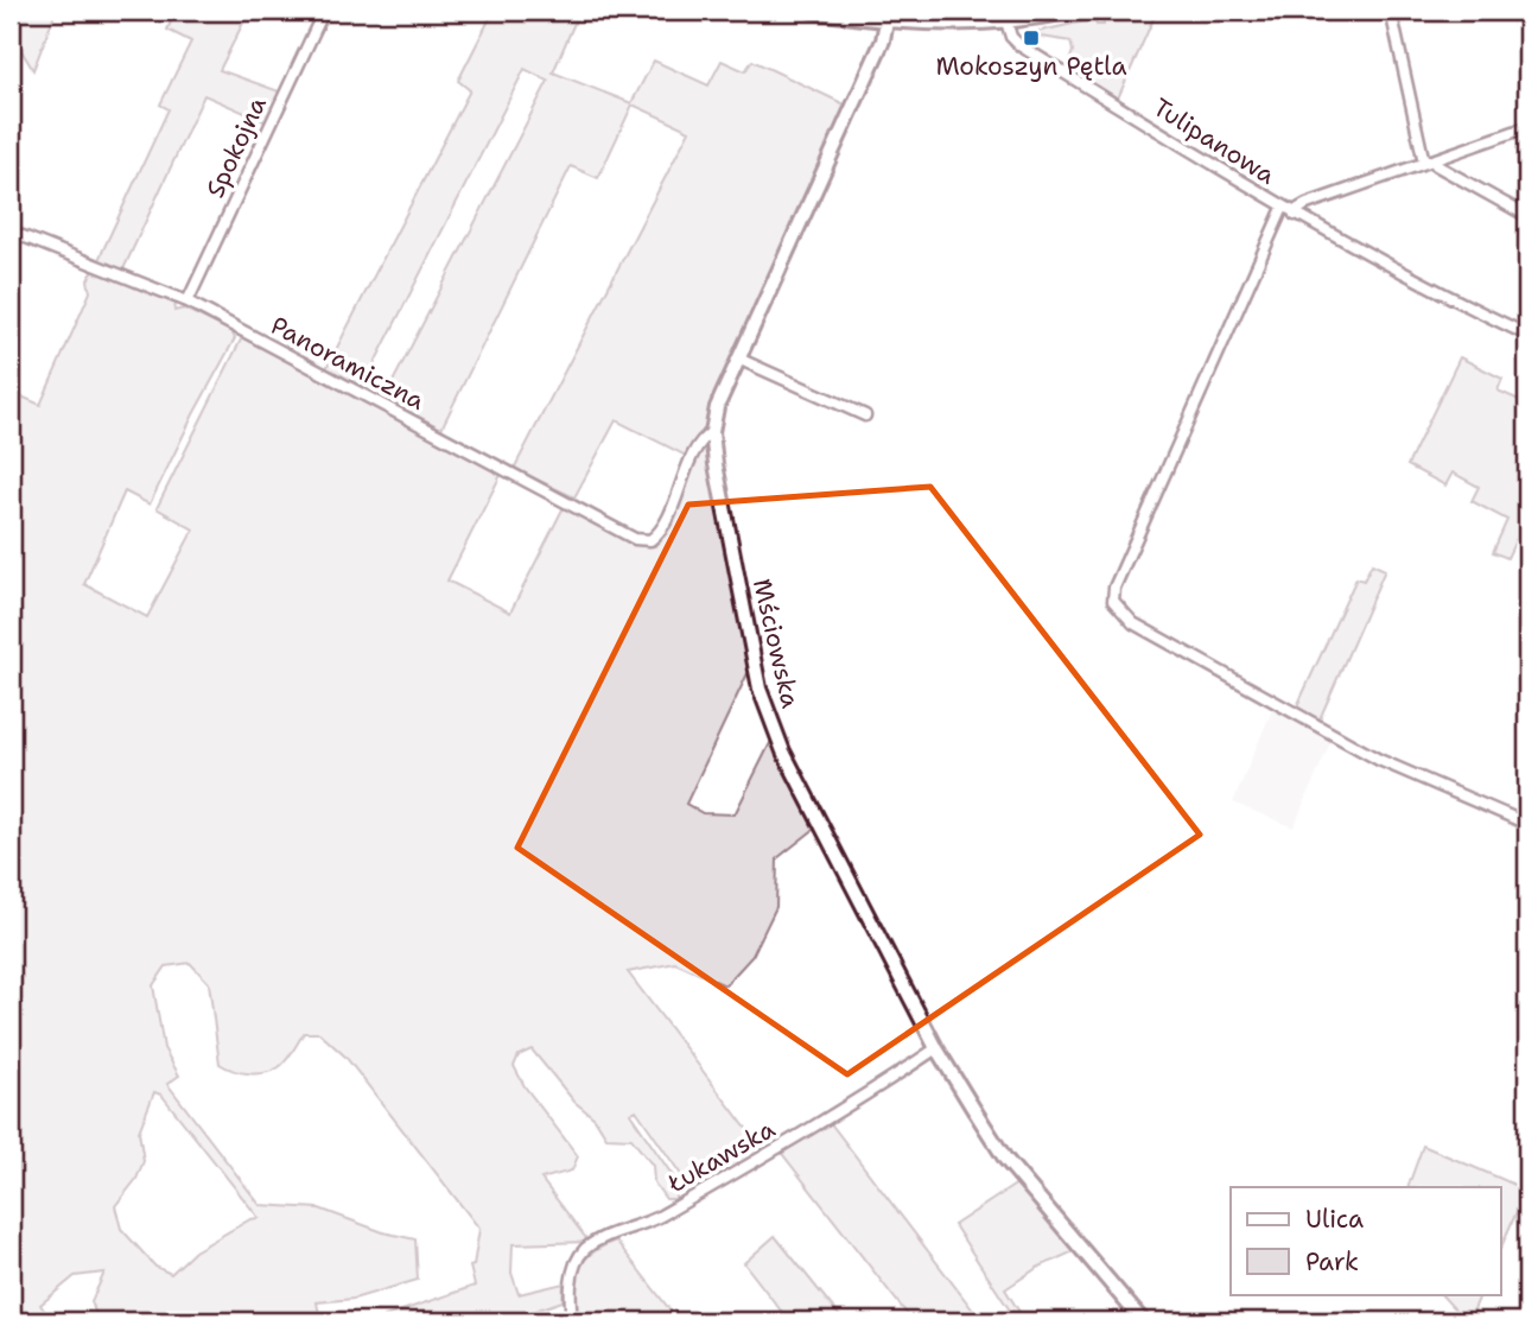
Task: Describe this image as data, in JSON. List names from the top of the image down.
{
  "streets": {
    "street": [
      "Tulipanowa",
      "Spokojna",
      "Panoramiczna",
      "Mściowska",
      "Łukawska"
    ]
  },
  "crossings": [
    ["Spokojna", "Panoramiczna"],
    ["Panoramiczna", "Mściowska"],
    ["Mściowska", "Łukawska"]
  ],
  "places": {
    "transit": ["Mokoszyn Pętla"]
  },
  "legend": ["Ulica", "Park"]
}
